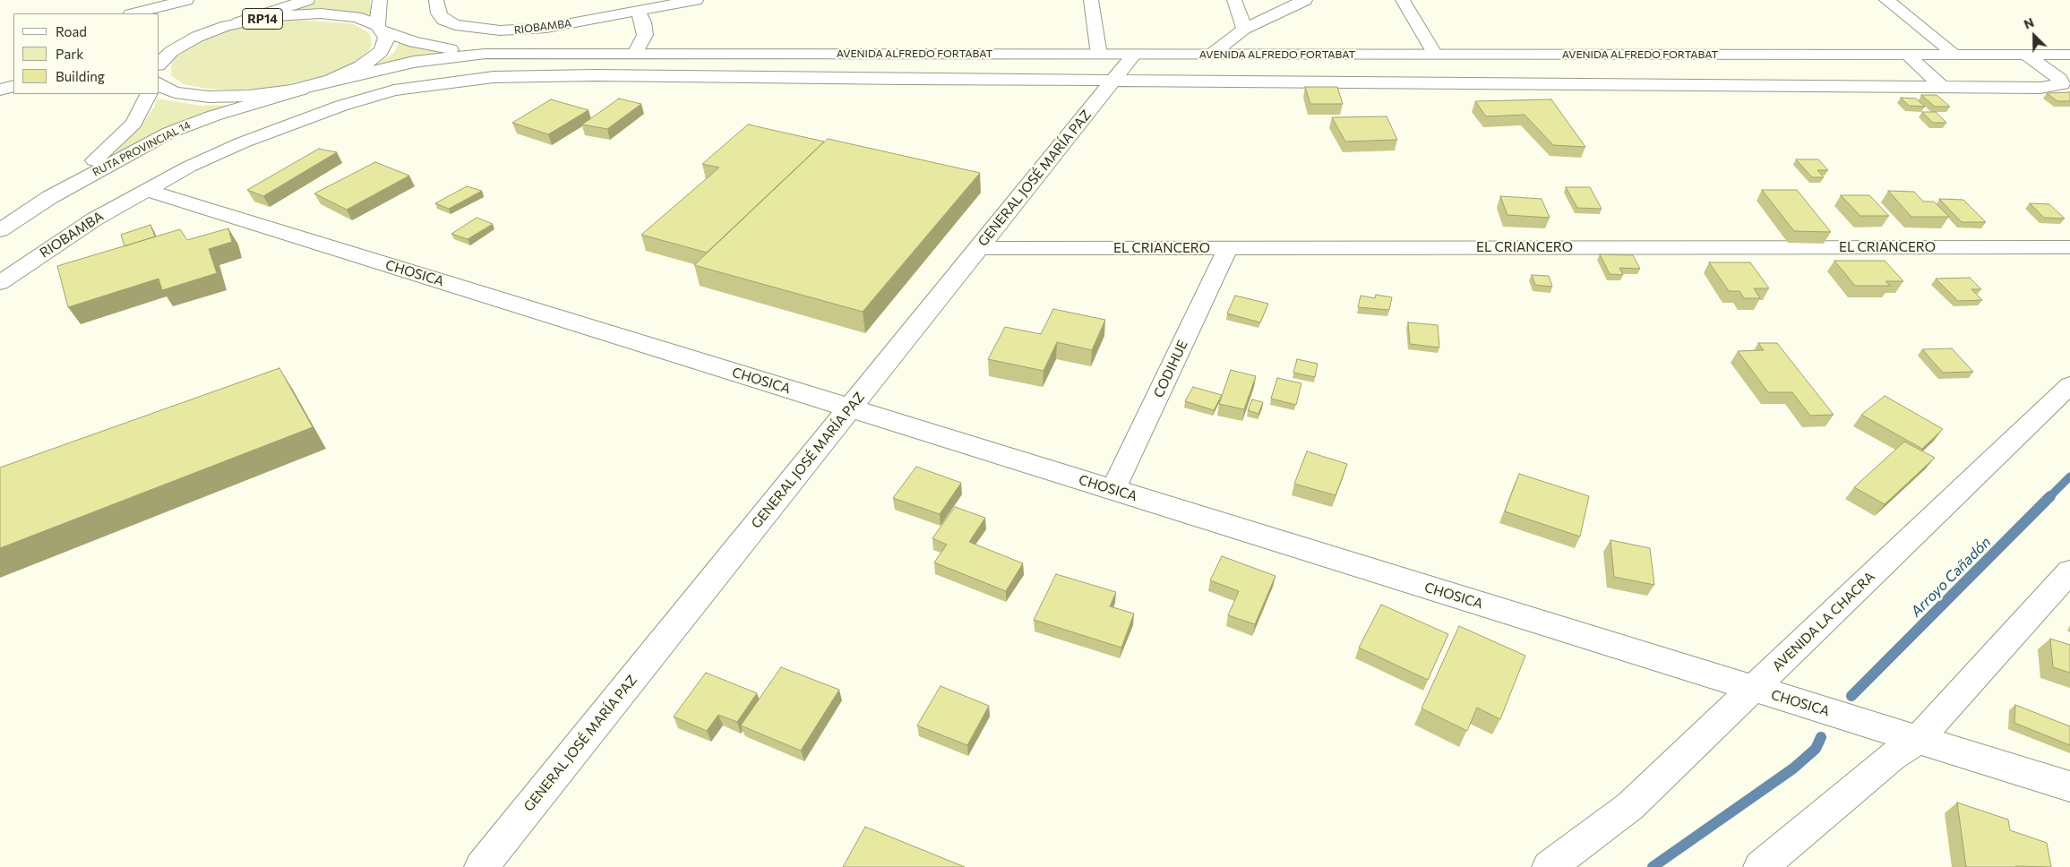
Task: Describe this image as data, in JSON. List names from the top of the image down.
{
  "streets": {
    "main road": [
      "RP14",
      "RIOBAMBA",
      "AVENIDA ALFREDO FORTABAT",
      "RUTA PROVINCIAL 14",
      "GENERAL JOSÉ MARÍA PAZ",
      "EL CRIANCERO",
      "CHOSICA",
      "CODIHUE",
      "AVENIDA LA CHACRA"
    ]
  },
  "crossings": [
    ["RP14", "AVENIDA ALFREDO FORTABAT"],
    ["RP14", "RUTA PROVINCIAL 14"],
    ["RIOBAMBA", "AVENIDA ALFREDO FORTABAT"],
    ["RIOBAMBA", "GENERAL JOSÉ MARÍA PAZ"],
    ["RIOBAMBA", "CHOSICA"],
    ["AVENIDA ALFREDO FORTABAT", "RUTA PROVINCIAL 14"],
    ["AVENIDA ALFREDO FORTABAT", "GENERAL JOSÉ MARÍA PAZ"],
    ["GENERAL JOSÉ MARÍA PAZ", "EL CRIANCERO"],
    ["GENERAL JOSÉ MARÍA PAZ", "CHOSICA"],
    ["EL CRIANCERO", "CODIHUE"],
    ["CHOSICA", "CODIHUE"],
    ["CHOSICA", "AVENIDA LA CHACRA"]
  ],
  "water": ["Arroyo Cañadón"],
  "legend": ["Road", "Park", "Building"],
  "north": "top left"
}
